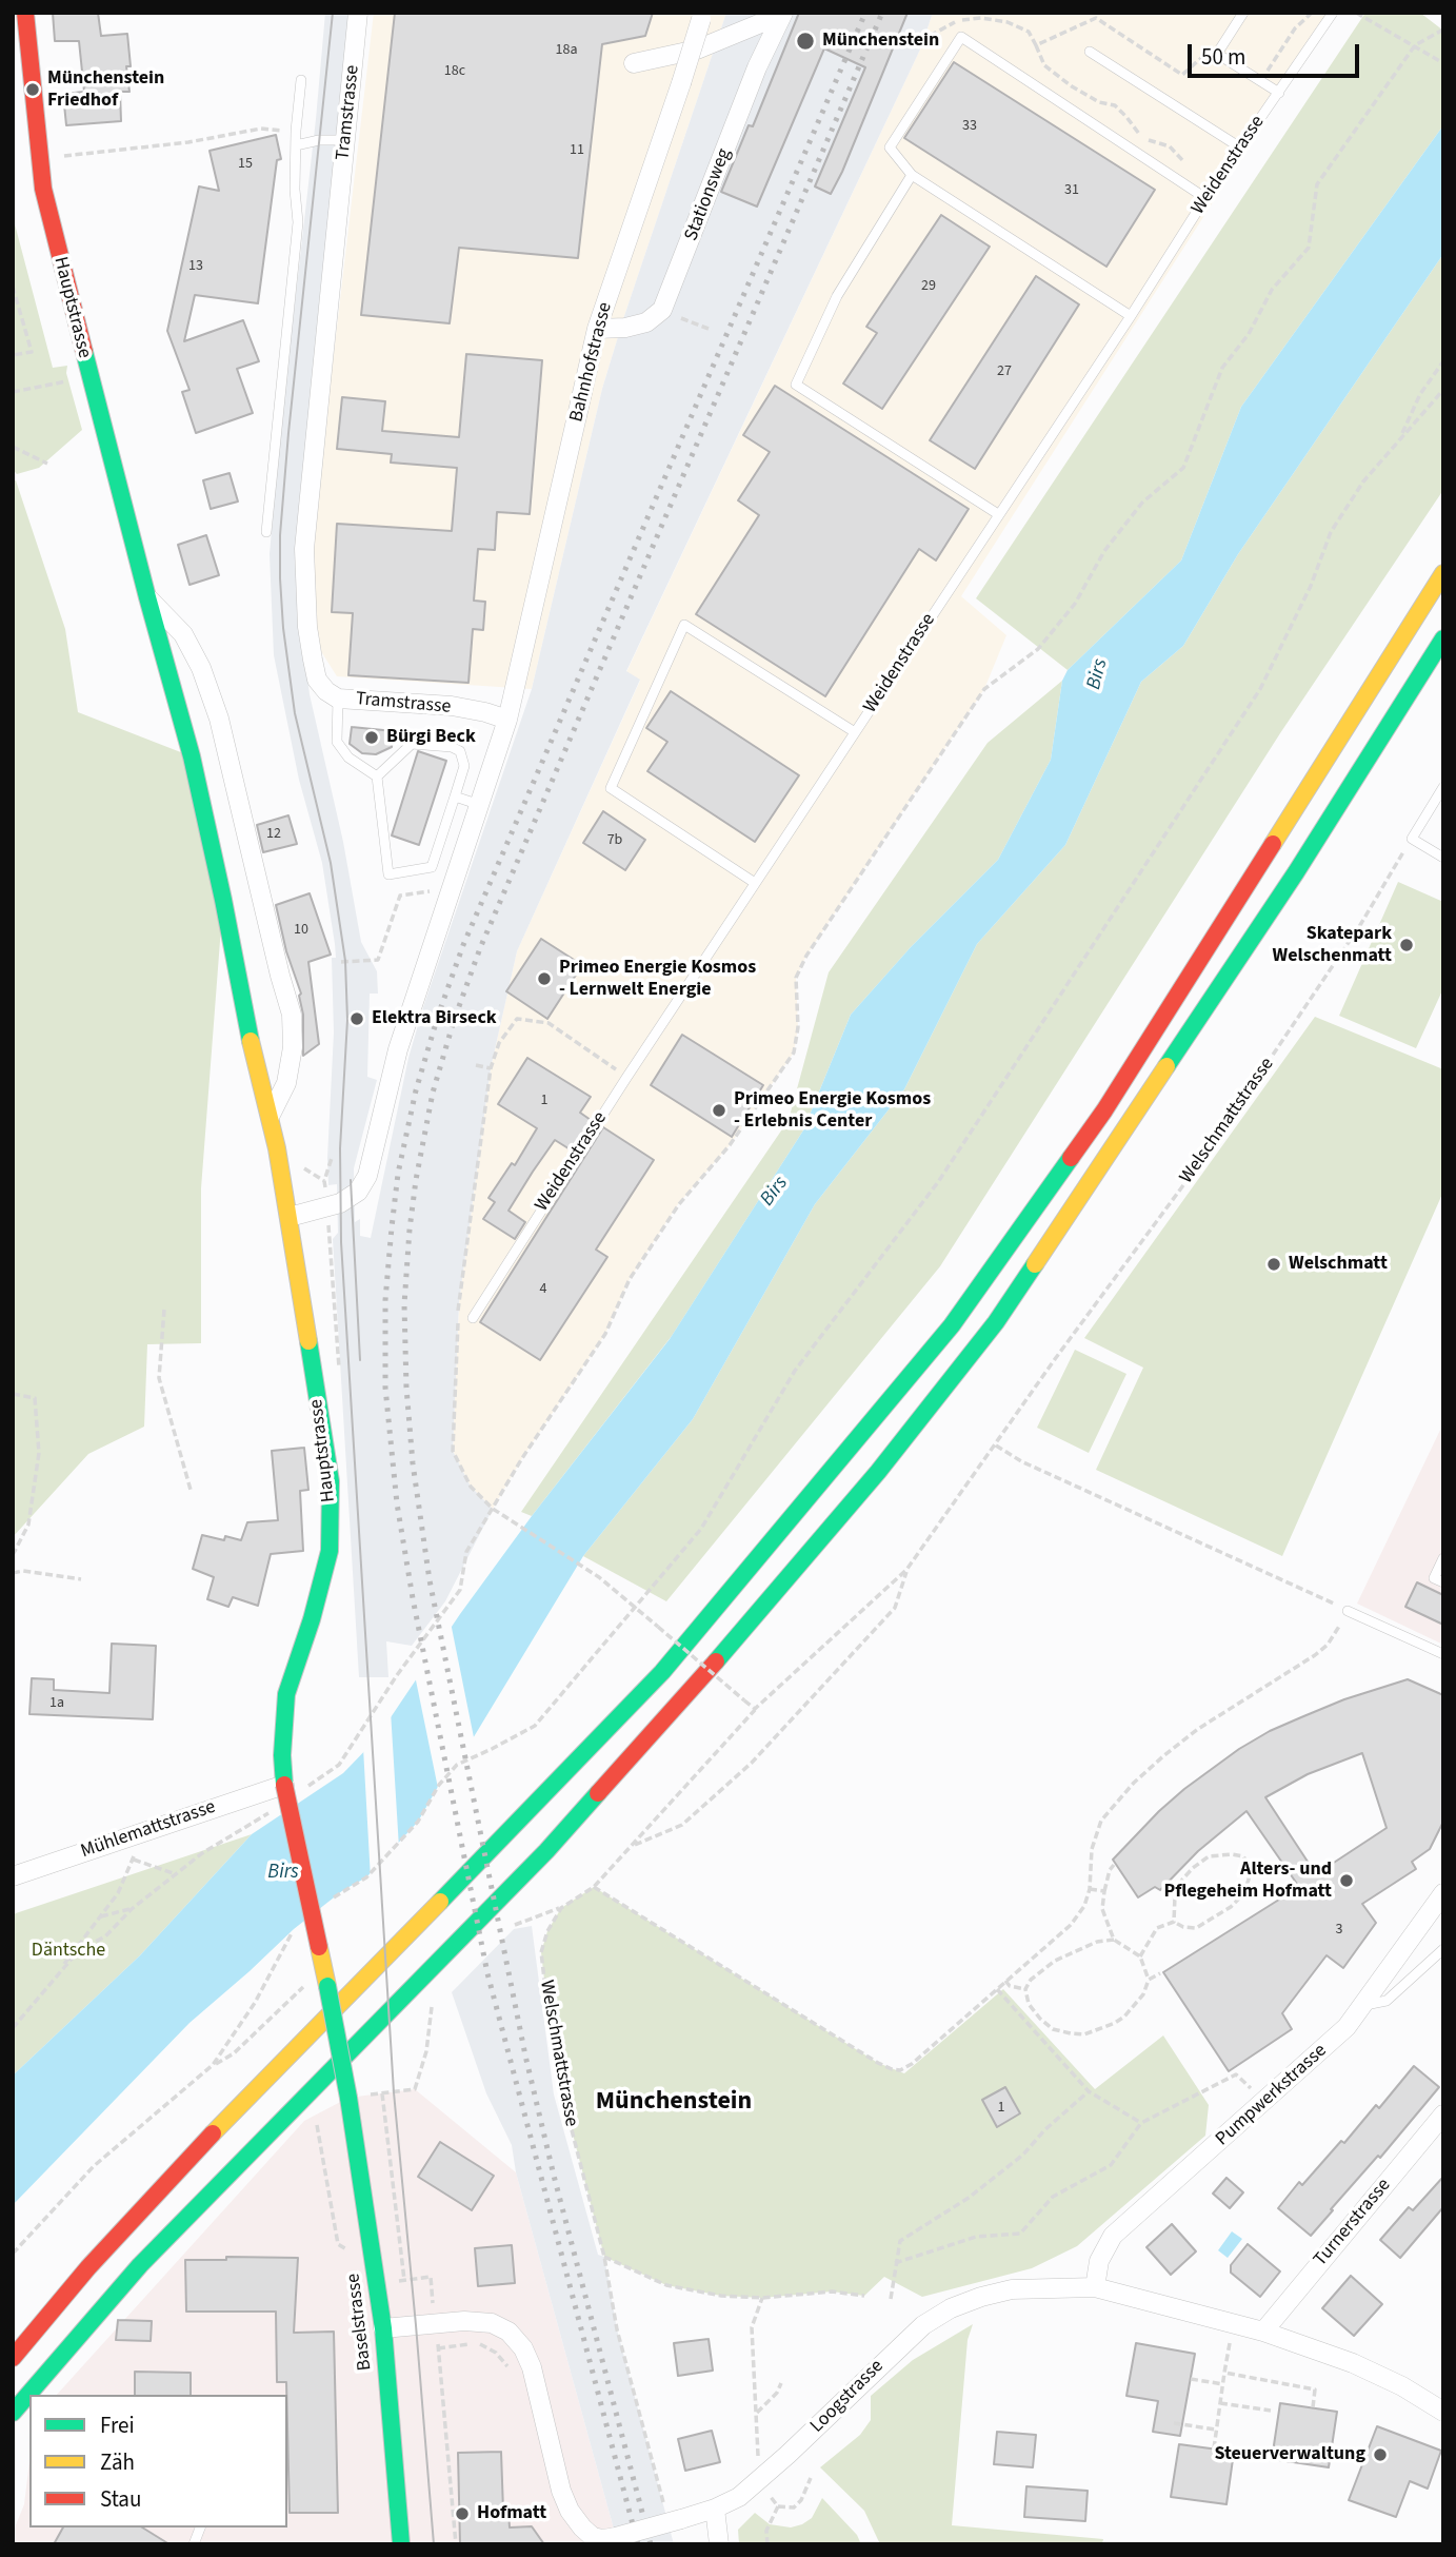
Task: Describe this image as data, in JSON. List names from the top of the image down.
{
  "streets": {
    "main road": ["Hauptstrasse", "Baselstrasse"],
    "street": [
      "Tramstrasse",
      "Stationsweg",
      "Bahnhofstrasse",
      "Mühlemattstrasse",
      "Pumpwerkstrasse",
      "Turnerstrasse",
      "Loogstrasse"
    ],
    "lane": ["Weidenstrasse"],
    "path": ["Welschmattstrasse"]
  },
  "crossings": [
    ["Tramstrasse", "Bahnhofstrasse"],
    ["Hauptstrasse", "Mühlemattstrasse"],
    ["Hauptstrasse", "Baselstrasse"],
    ["Pumpwerkstrasse", "Loogstrasse"],
    ["Turnerstrasse", "Loogstrasse"],
    ["Baselstrasse", "Loogstrasse"]
  ],
  "districts": ["Münchenstein"],
  "water": ["Birs"],
  "parks": ["Däntsche"],
  "places": [
    "Münchenstein",
    "Münchenstein Friedhof",
    "Bürgi Beck",
    "Skatepark Welschenmatt",
    "Primeo Energie Kosmos - Lernwelt Energie",
    "Elektra Birseck",
    "Primeo Energie Kosmos - Erlebnis Center",
    "Welschmatt",
    "Alters- und Pflegeheim Hofmatt",
    "Steuerverwaltung",
    "Hofmatt"
  ],
  "house_numbers": [
    "18a",
    "18c",
    "33",
    "11",
    "15",
    "31",
    "13",
    "29",
    "27",
    "12",
    "7b",
    "10",
    "1",
    "4",
    "1a",
    "3",
    "1"
  ],
  "legend": ["Frei", "Zäh", "Stau"],
  "scale_bar": "50 m"
}
